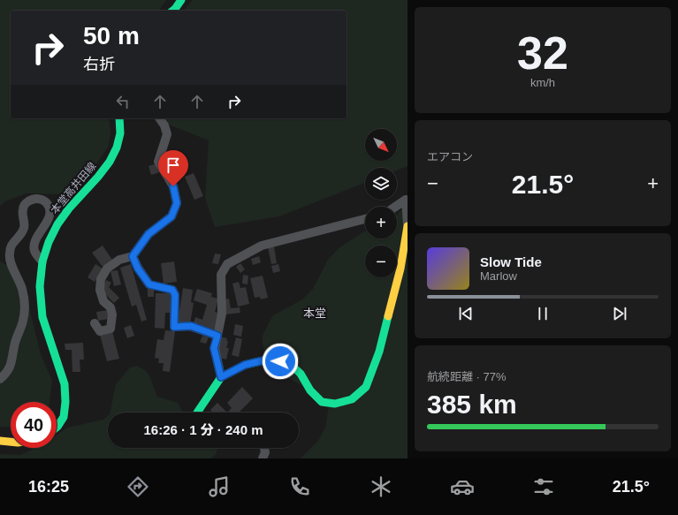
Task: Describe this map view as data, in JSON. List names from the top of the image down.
{
  "streets": {
    "main road": ["本堂高井田線"]
  },
  "districts": ["本堂"],
  "north": "bottom right",
  "page": {
    "tile": [
      ["32", "km/h"],
      "エアコン",
      ["航続距離 · 77%", "385 km"]
    ],
    "turn": ["50 m", "右折"],
    "map_buttons": ["+", "−"],
    "heat": ["−", "21.5°", "+"],
    "song": ["Slow Tide", "Marlow"],
    "limit": "40",
    "trip": "16:26 · 1 分 · 240 m",
    "tabs": ["16:25", "21.5°"]
  }
}
